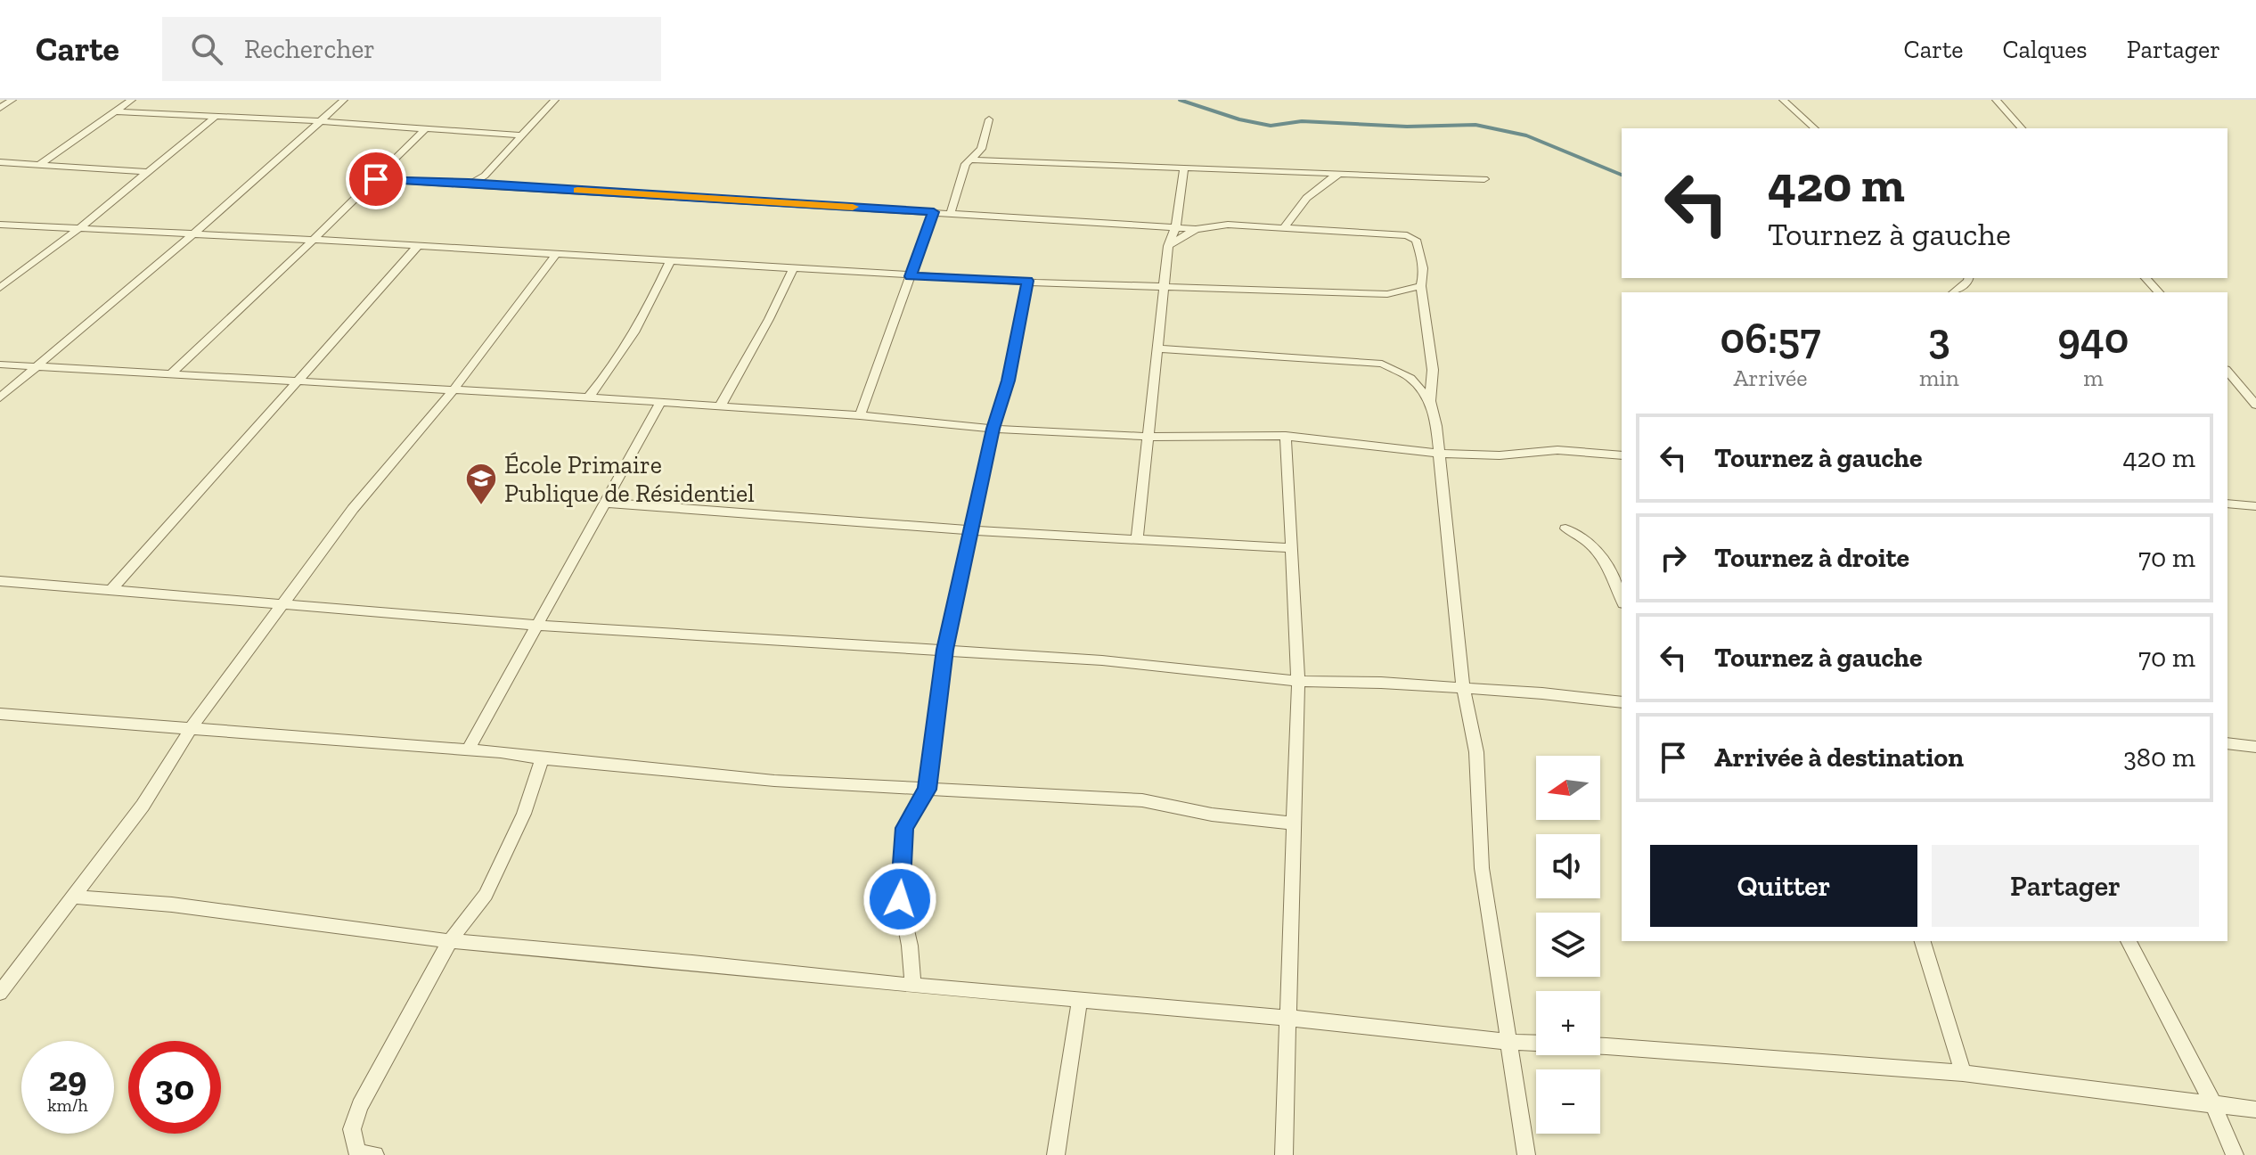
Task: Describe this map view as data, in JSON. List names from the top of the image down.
{
  "places": {
    "school or university": ["École Primaire Publique de Résidentiel"]
  },
  "north": "left",
  "page": {
    "header": "Carte",
    "search": "Rechercher",
    "nav": ["Carte", "Calques", "Partager"],
    "turn": ["420 m", "Tournez à gauche"],
    "eta": [
      "06:57",
      "Arrivée",
      "3",
      "min",
      "940",
      "m"
    ],
    "list": [
      {
        "name": "Tournez à gauche",
        "value": "420 m"
      },
      {
        "name": "Tournez à droite",
        "value": "70 m"
      },
      {
        "name": "Tournez à gauche",
        "value": "70 m"
      },
      {
        "name": "Arrivée à destination",
        "value": "380 m"
      }
    ],
    "map_buttons": ["+", "−"],
    "buttons": ["Quitter", "Partager"],
    "speed": "29 km/h",
    "limit": "30"
  }
}
